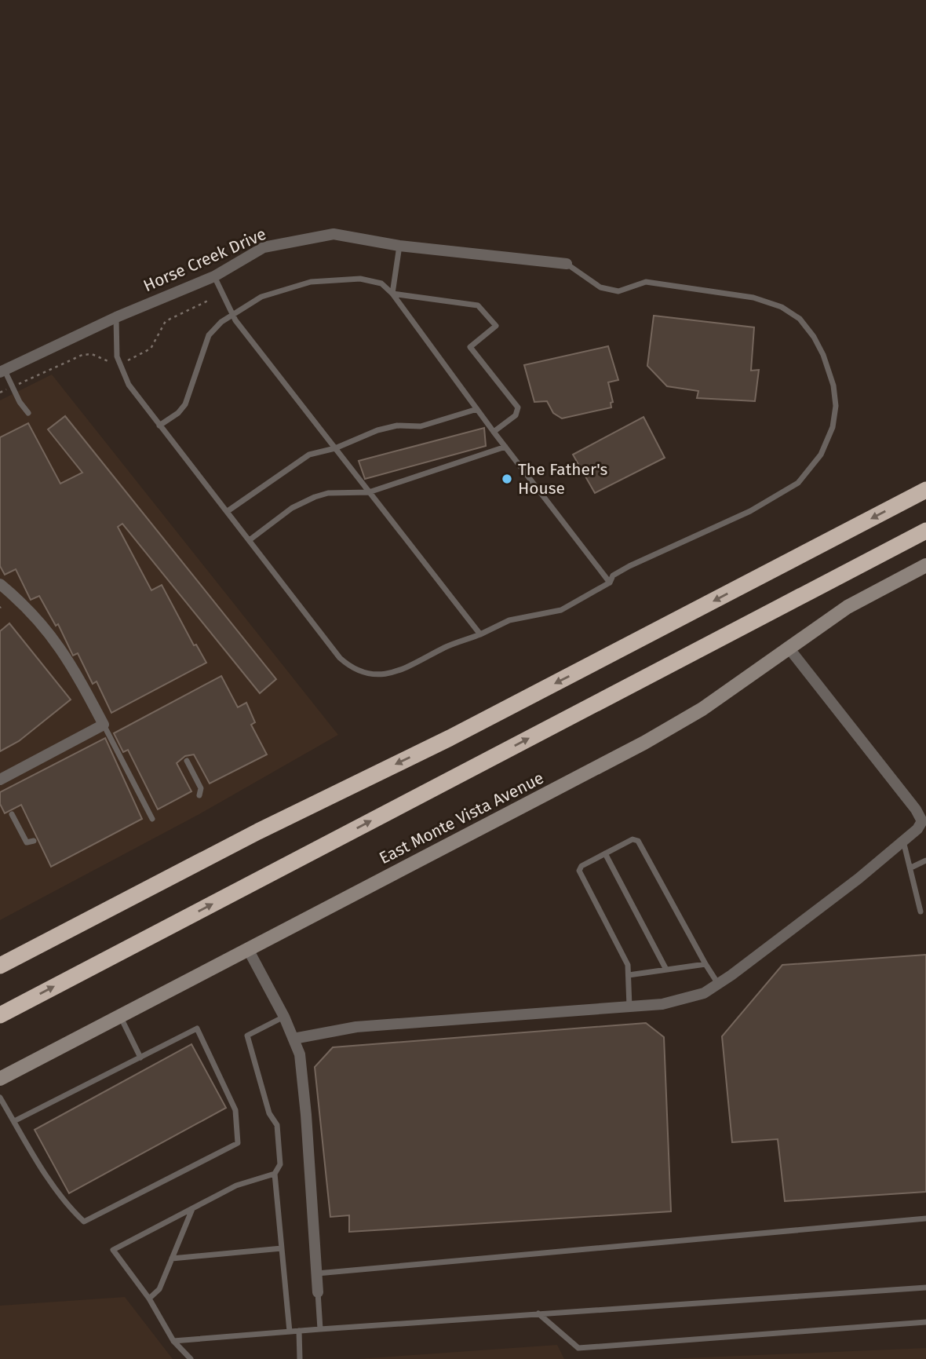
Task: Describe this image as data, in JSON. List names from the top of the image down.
{
  "streets": {
    "street": ["Horse Creek Drive", "East Monte Vista Avenue"]
  },
  "places": ["The Father's House"]
}
